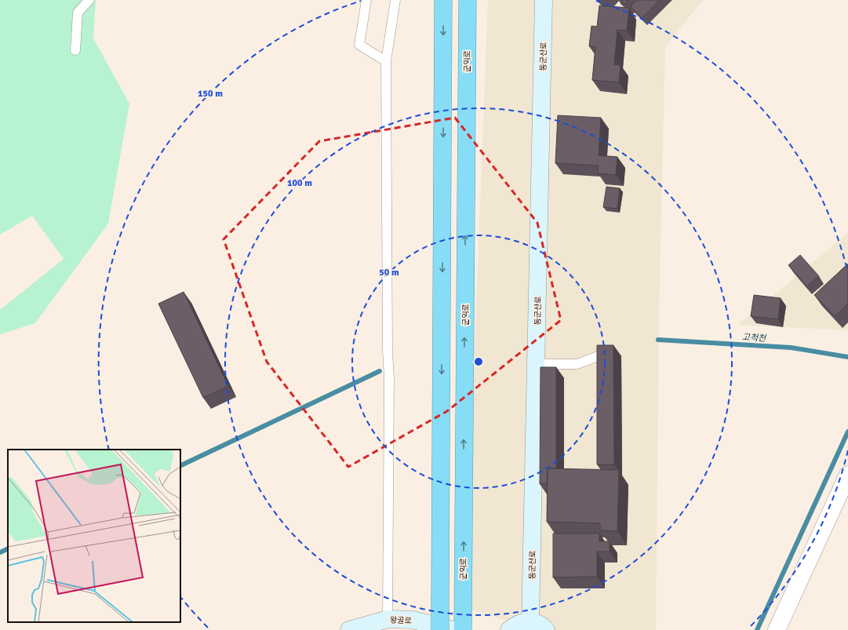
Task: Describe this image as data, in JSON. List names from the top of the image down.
{
  "streets": {
    "highway": ["군익로"],
    "street": ["동군산로", "왕골로"]
  },
  "water": ["고척천"],
  "rings": ["150 m", "100 m", "50 m"]
}
